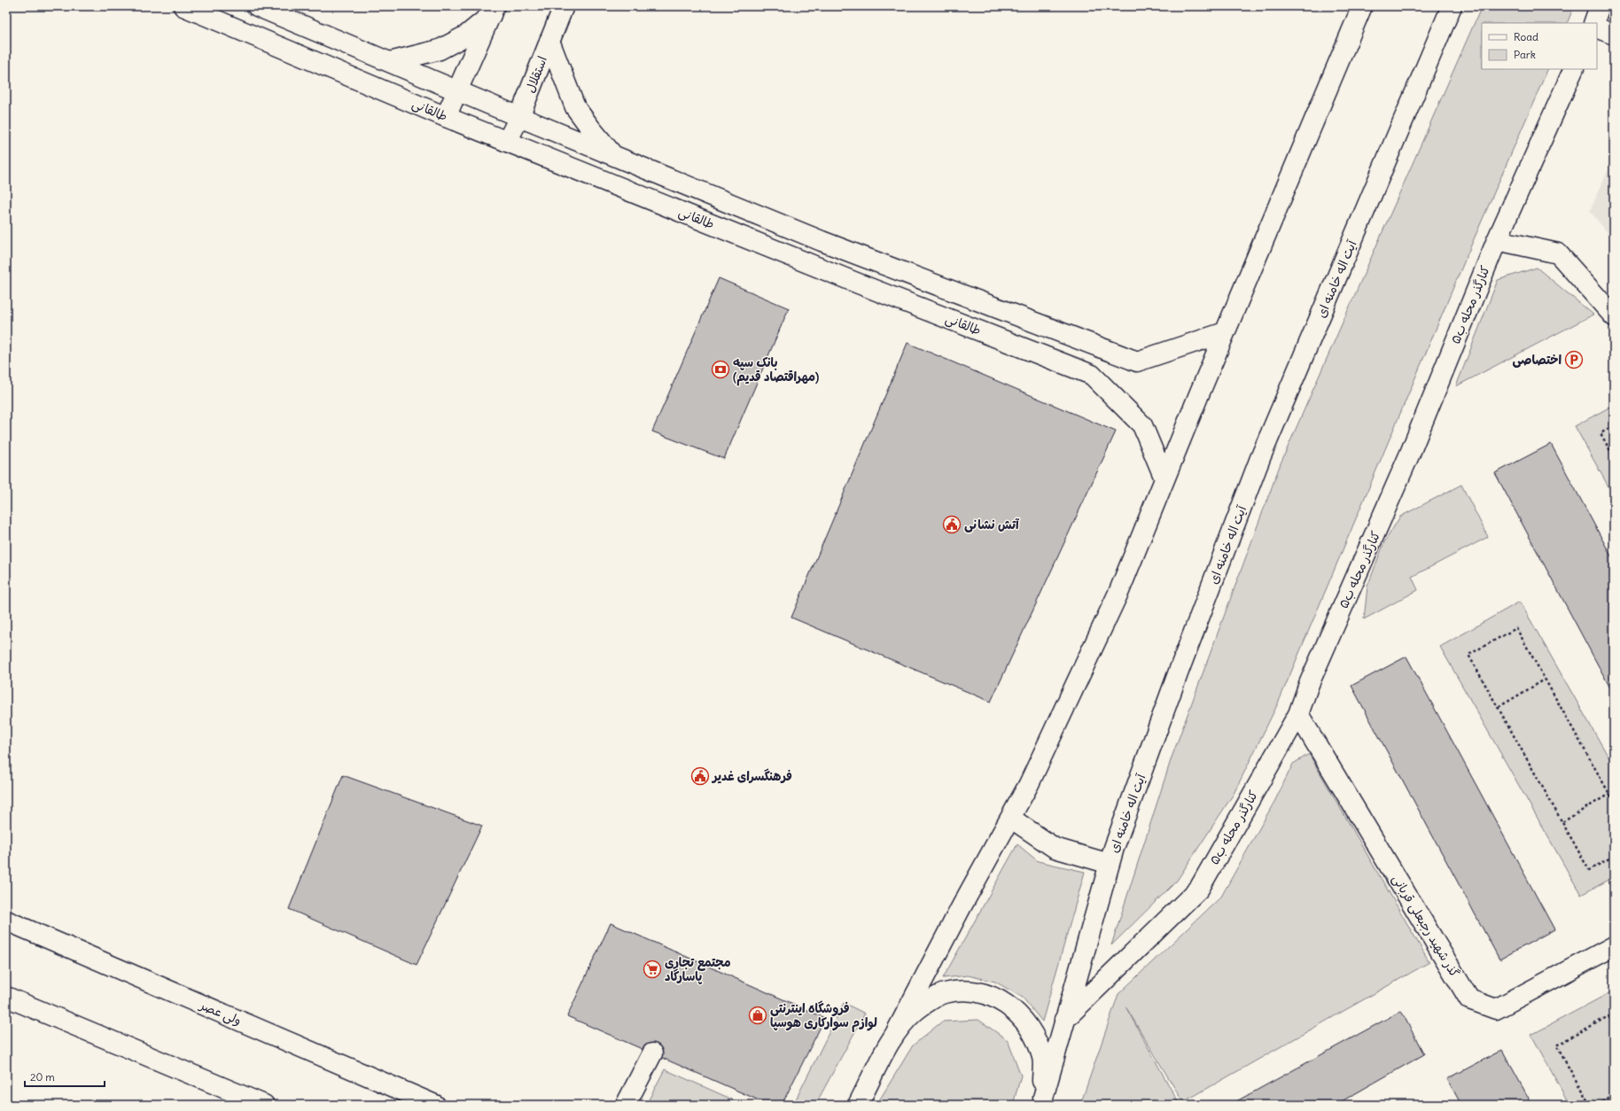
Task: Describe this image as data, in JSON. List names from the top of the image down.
{
  "streets": {
    "main road": [
      "استقلال",
      "طالقانی",
      "آیت اله خامنه ای",
      "کنارگذر محله ب۵",
      "گذر شهید رجبعلی قربانی",
      "ولی عصر"
    ]
  },
  "crossings": [
    ["استقلال", "طالقانی"],
    ["آیت اله خامنه ای", "کنارگذر محله ب۵"],
    ["کنارگذر محله ب۵", "گذر شهید رجبعلی قربانی"]
  ],
  "places": {
    "parking": ["اختصاصی"],
    "bank": ["بانک سپه (مهراقتصاد قدیم)"],
    "public building": ["آتش نشانی", "فرهنگسرای غدیر"],
    "supermarket": ["مجتمع تجاری پاسارگاد"],
    "shop": ["فروشگاه اینترنتی لوازم سوارکاری هوسپا"]
  },
  "legend": ["Road", "Park"],
  "scale_bar": "20 m"
}
